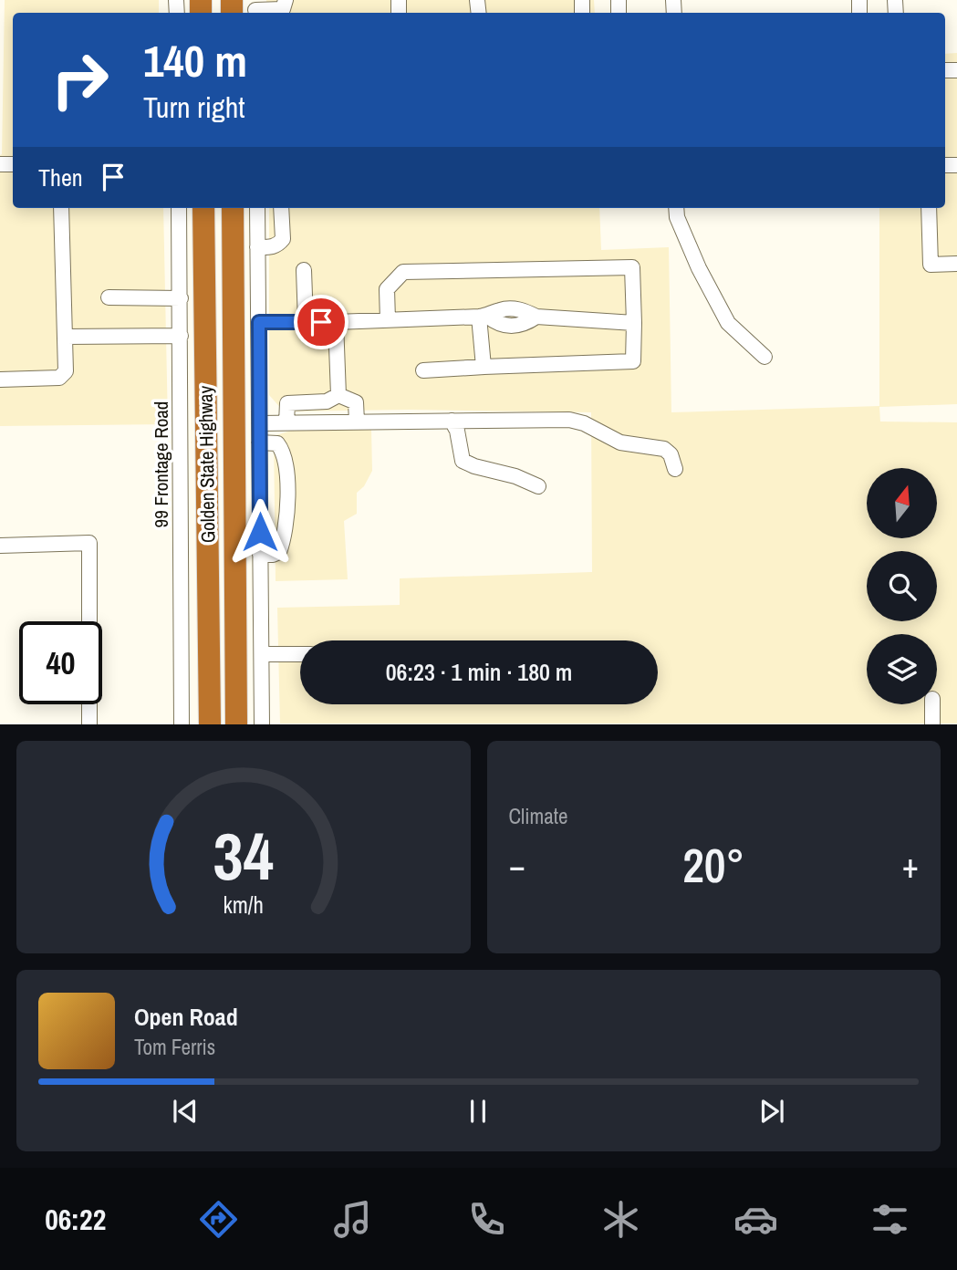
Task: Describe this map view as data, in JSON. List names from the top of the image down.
{
  "streets": {
    "highway": ["Golden State Highway"],
    "street": ["99 Frontage Road"]
  },
  "north": "top",
  "page": {
    "turn": ["140 m", "Turn right"],
    "then": "Then",
    "limit": "40",
    "trip": "06:23 · 1 min · 180 m",
    "tile": "Climate",
    "heat": ["−", "20°", "+"],
    "song": ["Open Road", "Tom Ferris"],
    "tabs": "06:22",
    "gauge": ["34", "km/h"]
  }
}
